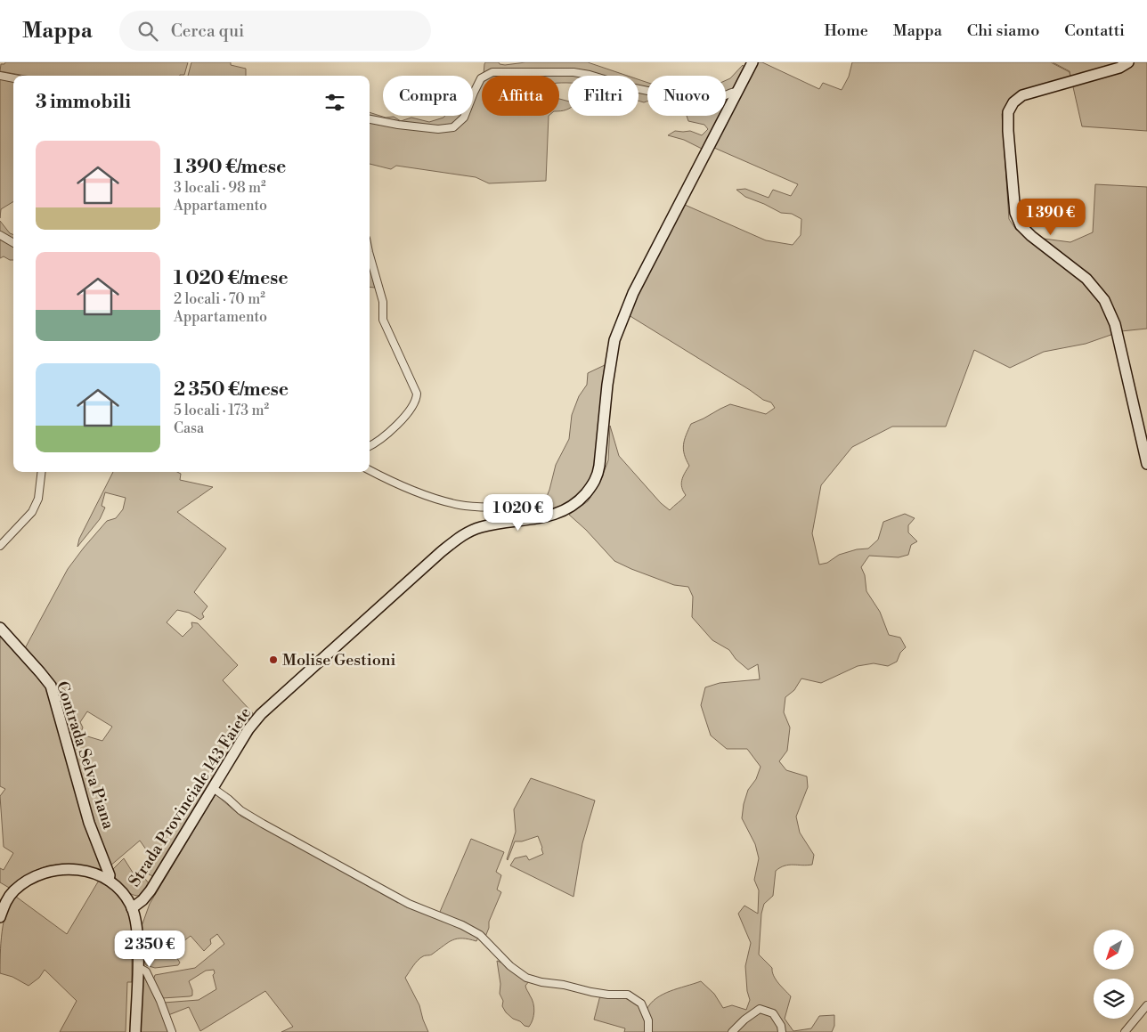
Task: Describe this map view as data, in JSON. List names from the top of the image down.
{
  "streets": {
    "main road": ["Contrada Selva Piana", "Strada Provinciale 143 Faiete"]
  },
  "places": ["Molise Gestioni"],
  "north": "bottom left",
  "page": {
    "header": "Mappa",
    "search": "Cerca qui",
    "nav": [
      "Home",
      "Mappa",
      "Chi siamo",
      "Contatti"
    ],
    "chip": [
      "Compra",
      "Affitta",
      "Filtri",
      "Nuovo"
    ],
    "heading": "3 immobili",
    "list": [
      {
        "name": "1 390 €/mese",
        "note": "3 locali · 98 m² · Appartamento"
      },
      {
        "name": "1 020 €/mese",
        "note": "2 locali · 70 m² · Appartamento"
      },
      {
        "name": "2 350 €/mese",
        "note": "5 locali · 173 m² · Casa"
      }
    ],
    "price": ["1 390 €", "1 020 €", "2 350 €"]
  }
}
